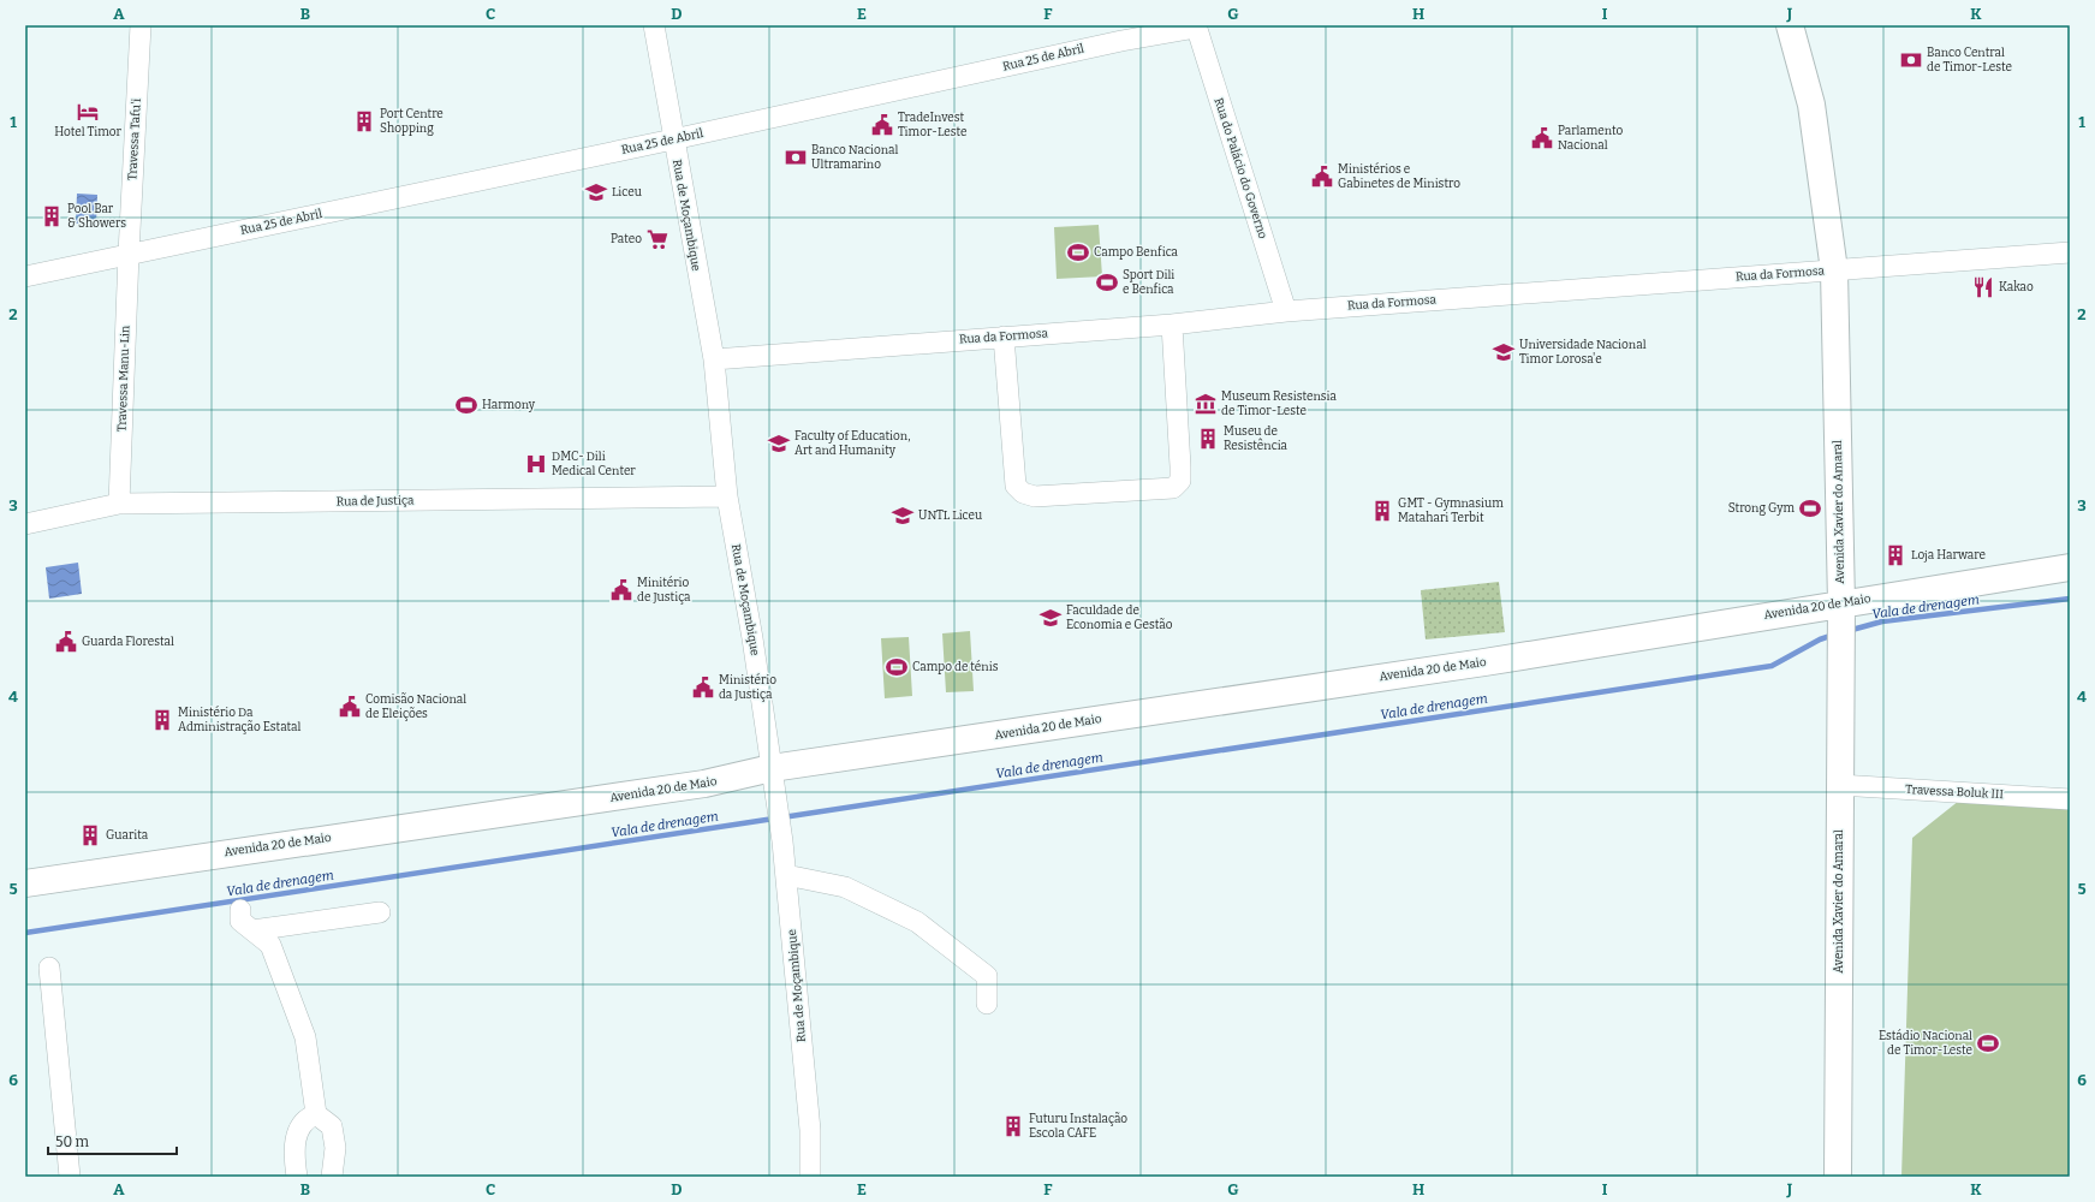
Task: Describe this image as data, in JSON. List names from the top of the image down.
{
  "streets": {
    "main road": ["Avenida Xavier do Amaral", "Avenida 20 de Maio"],
    "street": [
      "Rua 25 de Abril",
      "Travessa Tafu'i",
      "Rua do Palácio do Governo",
      "Rua de Moçambique",
      "Rua da Formosa",
      "Travessa Manu-Lin",
      "Rua de Justiça",
      "Travessa Boluk III"
    ]
  },
  "crossings": [
    ["Rua 25 de Abril", "Travessa Tafu'i"],
    ["Rua 25 de Abril", "Rua do Palácio do Governo"],
    ["Rua 25 de Abril", "Rua de Moçambique"],
    ["Rua 25 de Abril", "Travessa Manu-Lin"],
    ["Travessa Tafu'i", "Travessa Manu-Lin"],
    ["Rua do Palácio do Governo", "Rua da Formosa"],
    ["Rua de Moçambique", "Rua da Formosa"],
    ["Rua de Moçambique", "Rua de Justiça"],
    ["Rua de Moçambique", "Avenida 20 de Maio"],
    ["Rua da Formosa", "Avenida Xavier do Amaral"],
    ["Travessa Manu-Lin", "Rua de Justiça"],
    ["Avenida Xavier do Amaral", "Avenida 20 de Maio"],
    ["Avenida Xavier do Amaral", "Travessa Boluk III"]
  ],
  "water": ["Vala de drenagem"],
  "places": {
    "bank": ["Banco Central de Timor-Leste", "Banco Nacional Ultramarino"],
    "hotel": ["Hotel Timor"],
    "building": [
      "Port Centre Shopping",
      "Pool Bar & Showers",
      "Museu de Resistência",
      "GMT - Gymnasium Matahari Terbit",
      "Loja Harware",
      "Ministério Da Administração Estatal",
      "Guarita",
      "Futuru Instalação Escola CAFE"
    ],
    "public building": [
      "TradeInvest Timor-Leste",
      "Parlamento Nacional",
      "Ministérios e Gabinetes de Ministro",
      "Minitério de Justiça",
      "Guarda Florestal",
      "Ministério da Justiça",
      "Comisão Nacional de Eleições"
    ],
    "school or university": [
      "Liceu",
      "Universidade Nacional Timor Lorosa'e",
      "Faculty of Education, Art and Humanity",
      "UNTL Liceu",
      "Faculdade de Economia e Gestão"
    ],
    "supermarket": ["Pateo"],
    "sports": [
      "Campo Benfica",
      "Sport Dili e Benfica",
      "Harmony",
      "Strong Gym",
      "Campo de ténis",
      "Estádio Nacional de Timor-Leste"
    ],
    "restaurant": ["Kakao"],
    "museum": ["Museum Resistensia de Timor-Leste"],
    "hospital": ["DMC- Dili Medical Center"]
  },
  "scale_bar": "50 m",
  "grid": {
    "columns": [
      "A",
      "B",
      "C",
      "D",
      "E",
      "F",
      "G",
      "H",
      "I",
      "J",
      "K"
    ],
    "rows": [
      "1",
      "2",
      "3",
      "4",
      "5",
      "6"
    ]
  }
}
